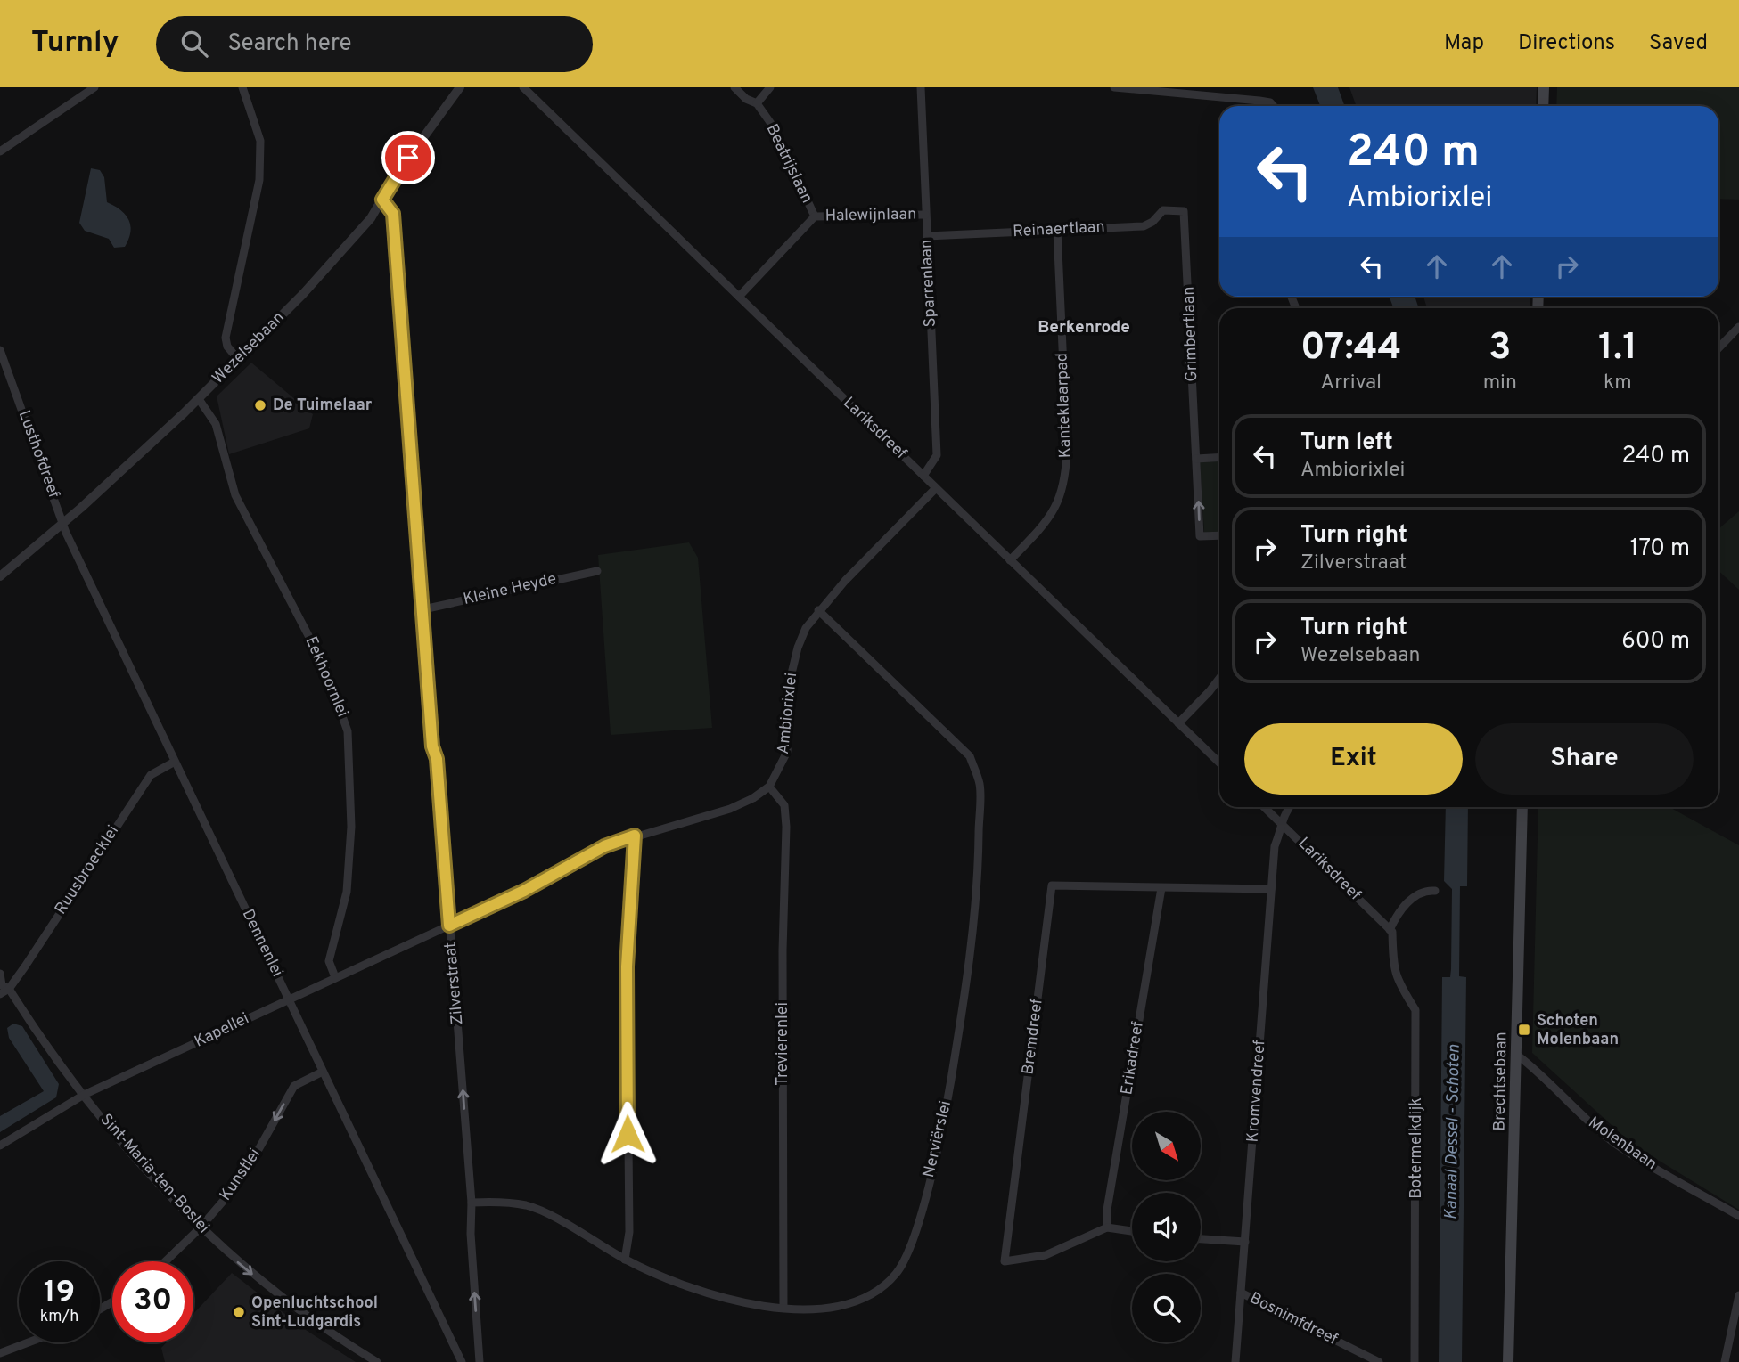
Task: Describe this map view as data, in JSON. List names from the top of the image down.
{
  "streets": {
    "main road": ["Brechtsebaan"],
    "street": [
      "Beatrijslaan",
      "Halewijnlaan",
      "Reinaertlaan",
      "Sparrenlaan",
      "Grimbertlaan",
      "Wezelsebaan",
      "Kanteklaarpad",
      "Lariksdreef",
      "Lusthofdreef",
      "Kleine Heyde",
      "Eekhoornlei",
      "Ambiorixlei",
      "Ruusbroecklei",
      "Dennenlei",
      "Zilverstraat",
      "Kapellei",
      "Bremdreef",
      "Trevierenlei",
      "Erikadreef",
      "Kromvendreef",
      "Nerviërslei",
      "Molenbaan",
      "Botermelkdijk",
      "Sint-Maria-ten-Boslei",
      "Kunstlei",
      "Bosnimfdreef"
    ]
  },
  "crossings": [
    ["Beatrijslaan", "Halewijnlaan"],
    ["Halewijnlaan", "Sparrenlaan"],
    ["Halewijnlaan", "Lariksdreef"],
    ["Reinaertlaan", "Sparrenlaan"],
    ["Reinaertlaan", "Grimbertlaan"],
    ["Reinaertlaan", "Kanteklaarpad"],
    ["Sparrenlaan", "Lariksdreef"],
    ["Wezelsebaan", "Lusthofdreef"],
    ["Wezelsebaan", "Eekhoornlei"],
    ["Wezelsebaan", "Dennenlei"],
    ["Wezelsebaan", "Zilverstraat"],
    ["Kanteklaarpad", "Lariksdreef"],
    ["Lariksdreef", "Ambiorixlei"],
    ["Lariksdreef", "Kromvendreef"],
    ["Lariksdreef", "Botermelkdijk"],
    ["Lusthofdreef", "Dennenlei"],
    ["Kleine Heyde", "Zilverstraat"],
    ["Eekhoornlei", "Kapellei"],
    ["Ambiorixlei", "Zilverstraat"],
    ["Ambiorixlei", "Kapellei"],
    ["Ambiorixlei", "Trevierenlei"],
    ["Ambiorixlei", "Nerviërslei"],
    ["Ruusbroecklei", "Dennenlei"],
    ["Ruusbroecklei", "Sint-Maria-ten-Boslei"],
    ["Dennenlei", "Kapellei"],
    ["Dennenlei", "Kunstlei"],
    ["Zilverstraat", "Kapellei"],
    ["Zilverstraat", "Nerviërslei"],
    ["Kapellei", "Sint-Maria-ten-Boslei"],
    ["Bremdreef", "Erikadreef"],
    ["Bremdreef", "Kromvendreef"],
    ["Trevierenlei", "Nerviërslei"],
    ["Brechtsebaan", "Molenbaan"],
    ["Kromvendreef", "Bosnimfdreef"],
    ["Sint-Maria-ten-Boslei", "Kunstlei"]
  ],
  "one_way": ["Zilverstraat", "Sint-Maria-ten-Boslei", "Kunstlei"],
  "districts": ["Berkenrode"],
  "water": ["Kanaal Dessel - Schoten"],
  "places": {
    "other": ["De Tuimelaar", "Openluchtschool Sint-Ludgardis"],
    "transit": ["Schoten Molenbaan"]
  },
  "north": "bottom right",
  "page": {
    "header": "Turnly",
    "search": "Search here",
    "nav": ["Map", "Directions", "Saved"],
    "turn": ["240 m", "Ambiorixlei"],
    "eta": [
      "07:44",
      "Arrival",
      "3",
      "min",
      "1.1",
      "km"
    ],
    "list": [
      {
        "name": "Turn left",
        "note": "Ambiorixlei",
        "value": "240 m"
      },
      {
        "name": "Turn right",
        "note": "Zilverstraat",
        "value": "170 m"
      },
      {
        "name": "Turn right",
        "note": "Wezelsebaan",
        "value": "600 m"
      }
    ],
    "buttons": ["Exit", "Share"],
    "speed": "19 km/h",
    "limit": "30"
  }
}
